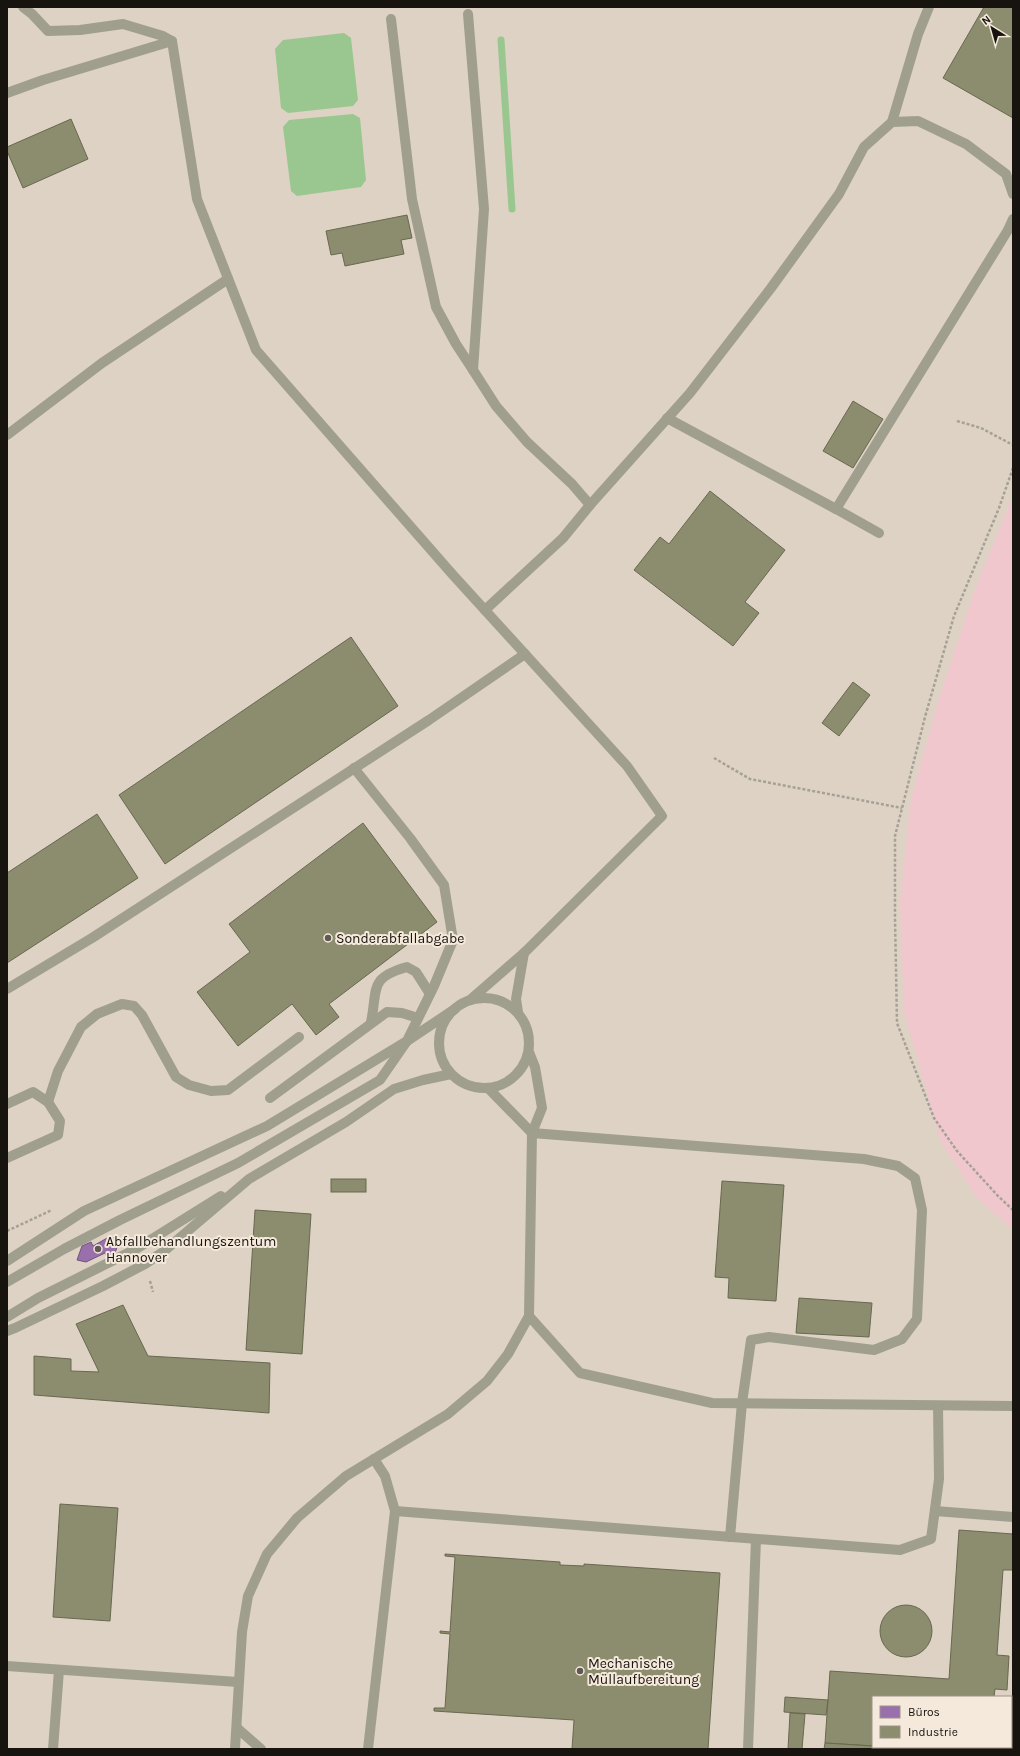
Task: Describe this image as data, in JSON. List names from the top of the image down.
{
  "places": ["Sonderabfallabgabe", "Abfallbehandlungszentum Hannover", "Mechanische Müllaufbereitung"],
  "legend": ["Büros", "Industrie"],
  "north": "top left"
}
